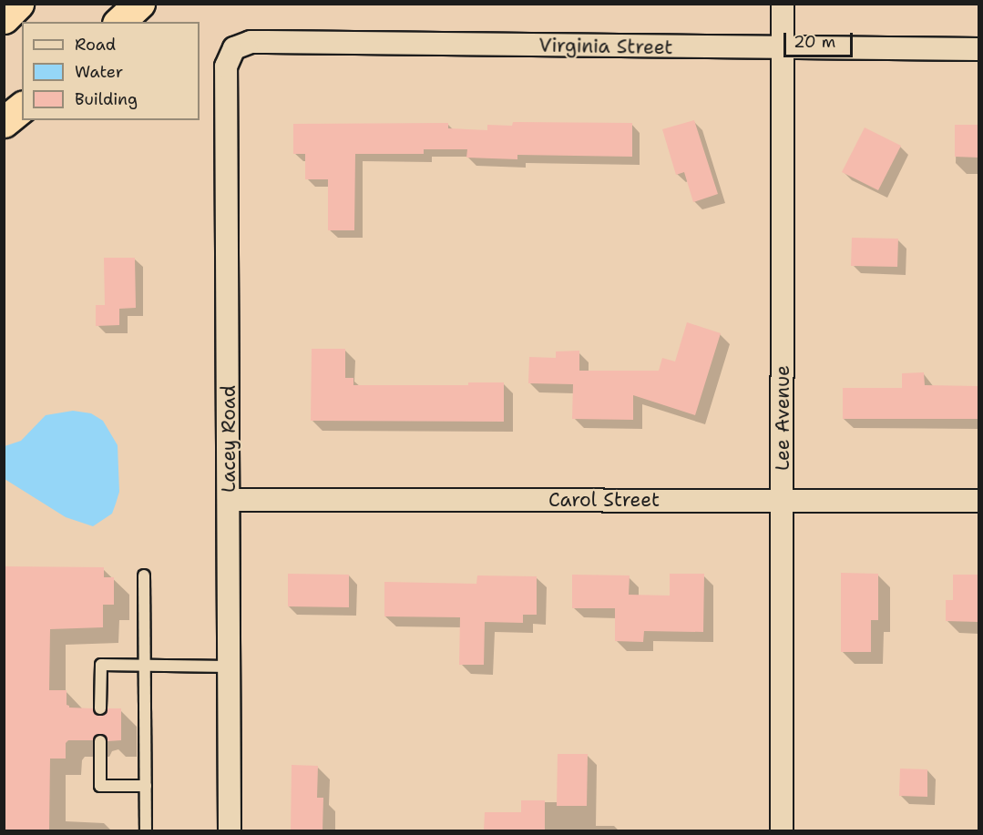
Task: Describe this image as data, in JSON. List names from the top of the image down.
{
  "streets": {
    "street": [
      "Virginia Street",
      "Lee Avenue",
      "Lacey Road",
      "Carol Street"
    ]
  },
  "crossings": [
    ["Virginia Street", "Lee Avenue"],
    ["Virginia Street", "Lacey Road"],
    ["Lee Avenue", "Carol Street"],
    ["Lacey Road", "Carol Street"]
  ],
  "legend": ["Road", "Water", "Building"],
  "scale_bar": "20 m"
}
